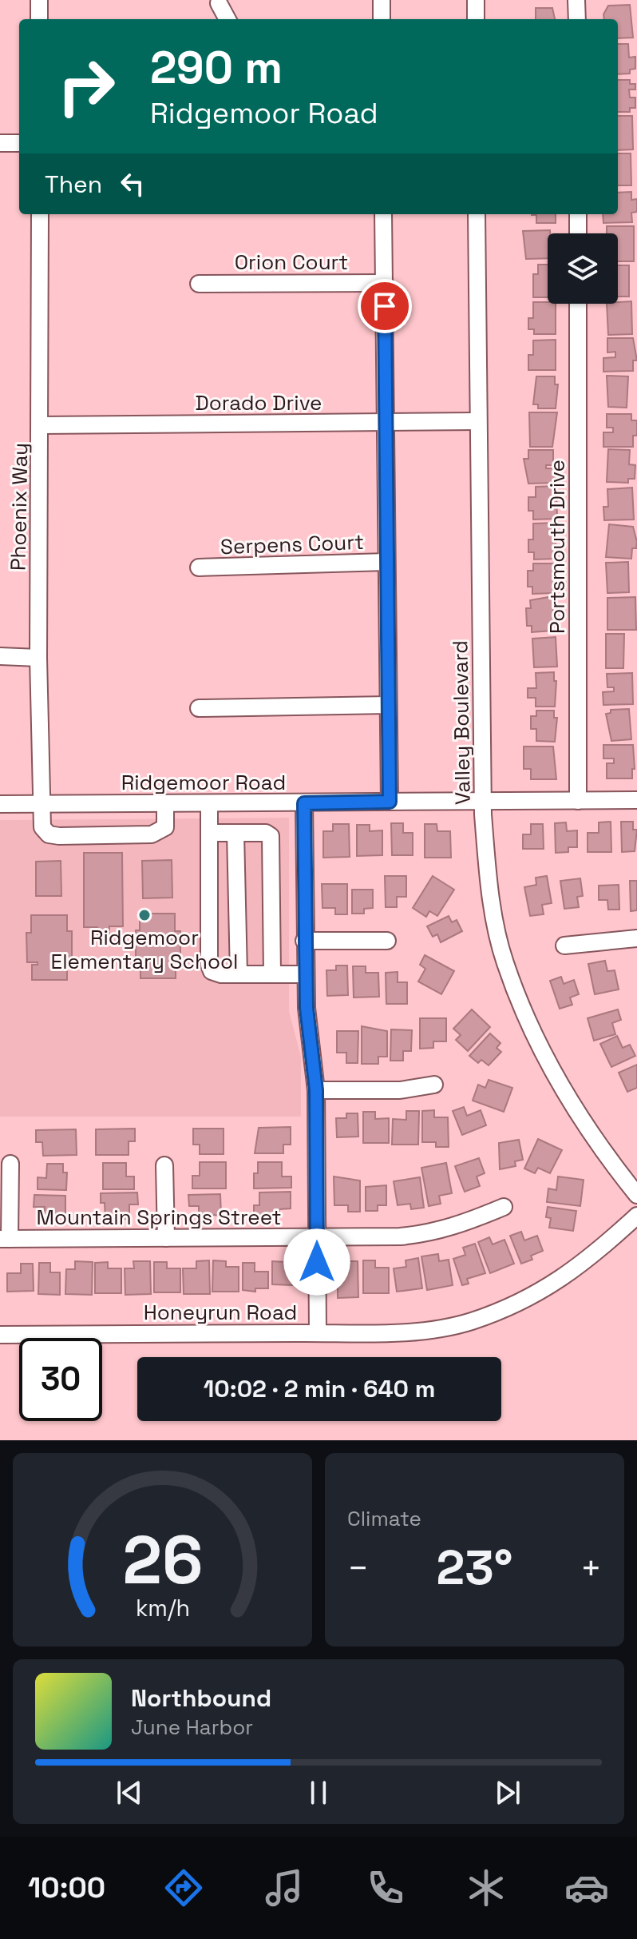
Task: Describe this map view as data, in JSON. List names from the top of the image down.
{
  "streets": {
    "street": [
      "Orion Court",
      "Dorado Drive",
      "Phoenix Way",
      "Serpens Court",
      "Portsmouth Drive",
      "Valley Boulevard",
      "Ridgemoor Road",
      "Mountain Springs Street",
      "Honeyrun Road"
    ]
  },
  "crossings": [
    ["Dorado Drive", "Phoenix Way"],
    ["Dorado Drive", "Valley Boulevard"],
    ["Phoenix Way", "Ridgemoor Road"],
    ["Portsmouth Drive", "Ridgemoor Road"],
    ["Valley Boulevard", "Ridgemoor Road"]
  ],
  "places": ["Ridgemoor Elementary School"],
  "page": {
    "turn": ["290 m", "Ridgemoor Road"],
    "then": "Then",
    "limit": "30",
    "trip": "10:02 · 2 min · 640 m",
    "tile": "Climate",
    "heat": ["−", "23°", "+"],
    "song": ["Northbound", "June Harbor"],
    "tabs": "10:00",
    "gauge": ["26", "km/h"]
  }
}
